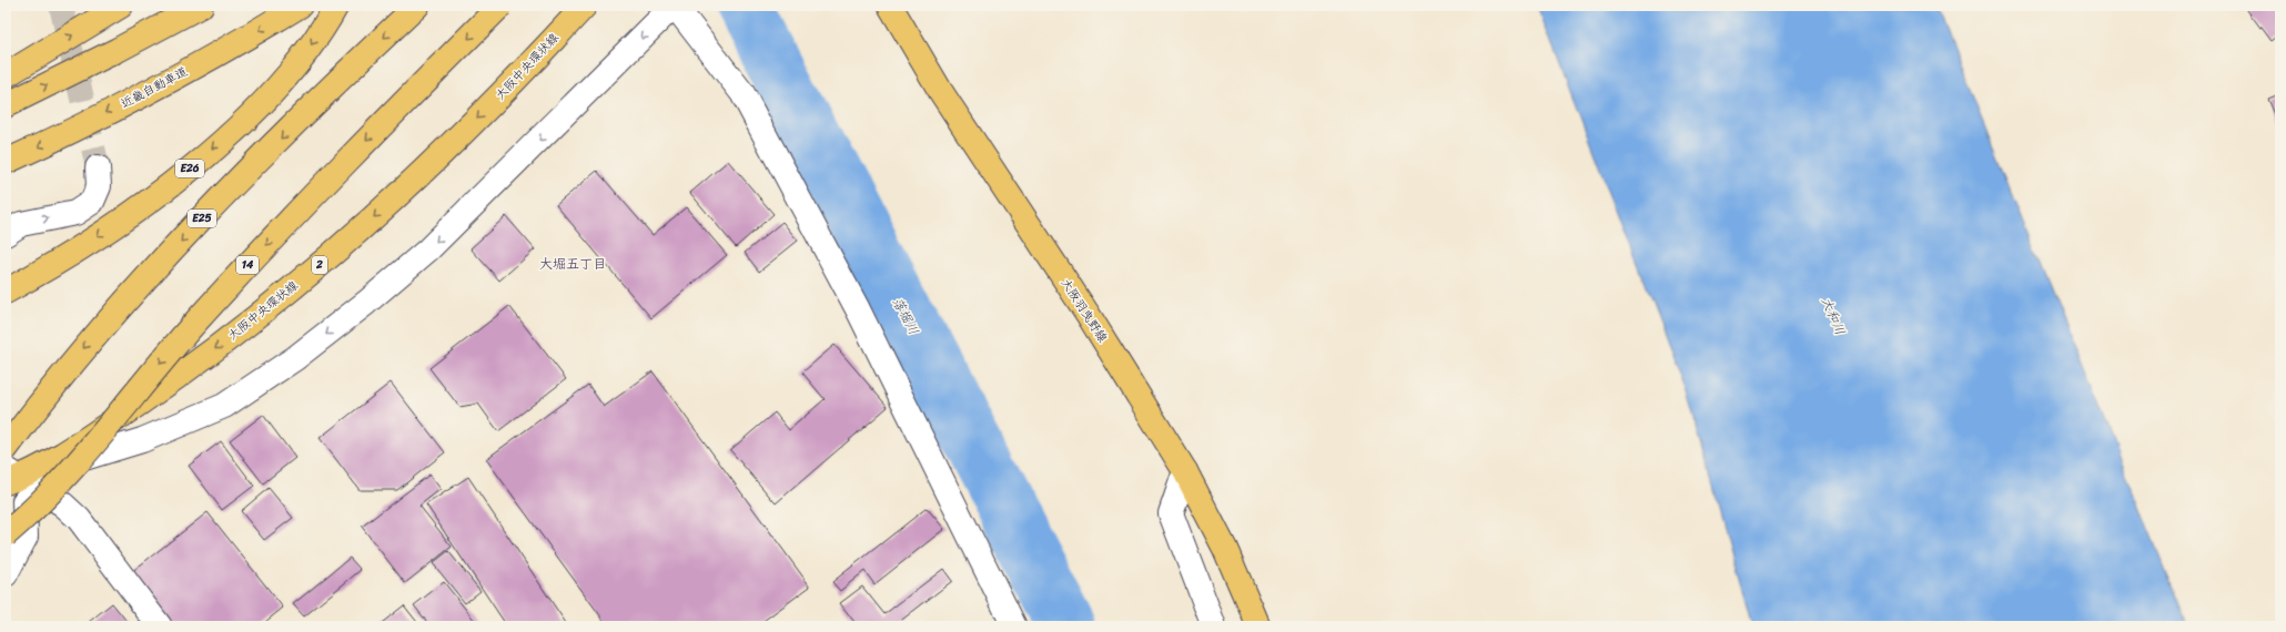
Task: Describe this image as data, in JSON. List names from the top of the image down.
{
  "streets": {
    "main road": [
      "大阪中央環状線",
      "近畿自動車道",
      "E26",
      "E25",
      "14",
      "2",
      "大阪羽曳野線"
    ]
  },
  "districts": ["大堀五丁目"],
  "water": ["落堀川", "大和川"]
}
